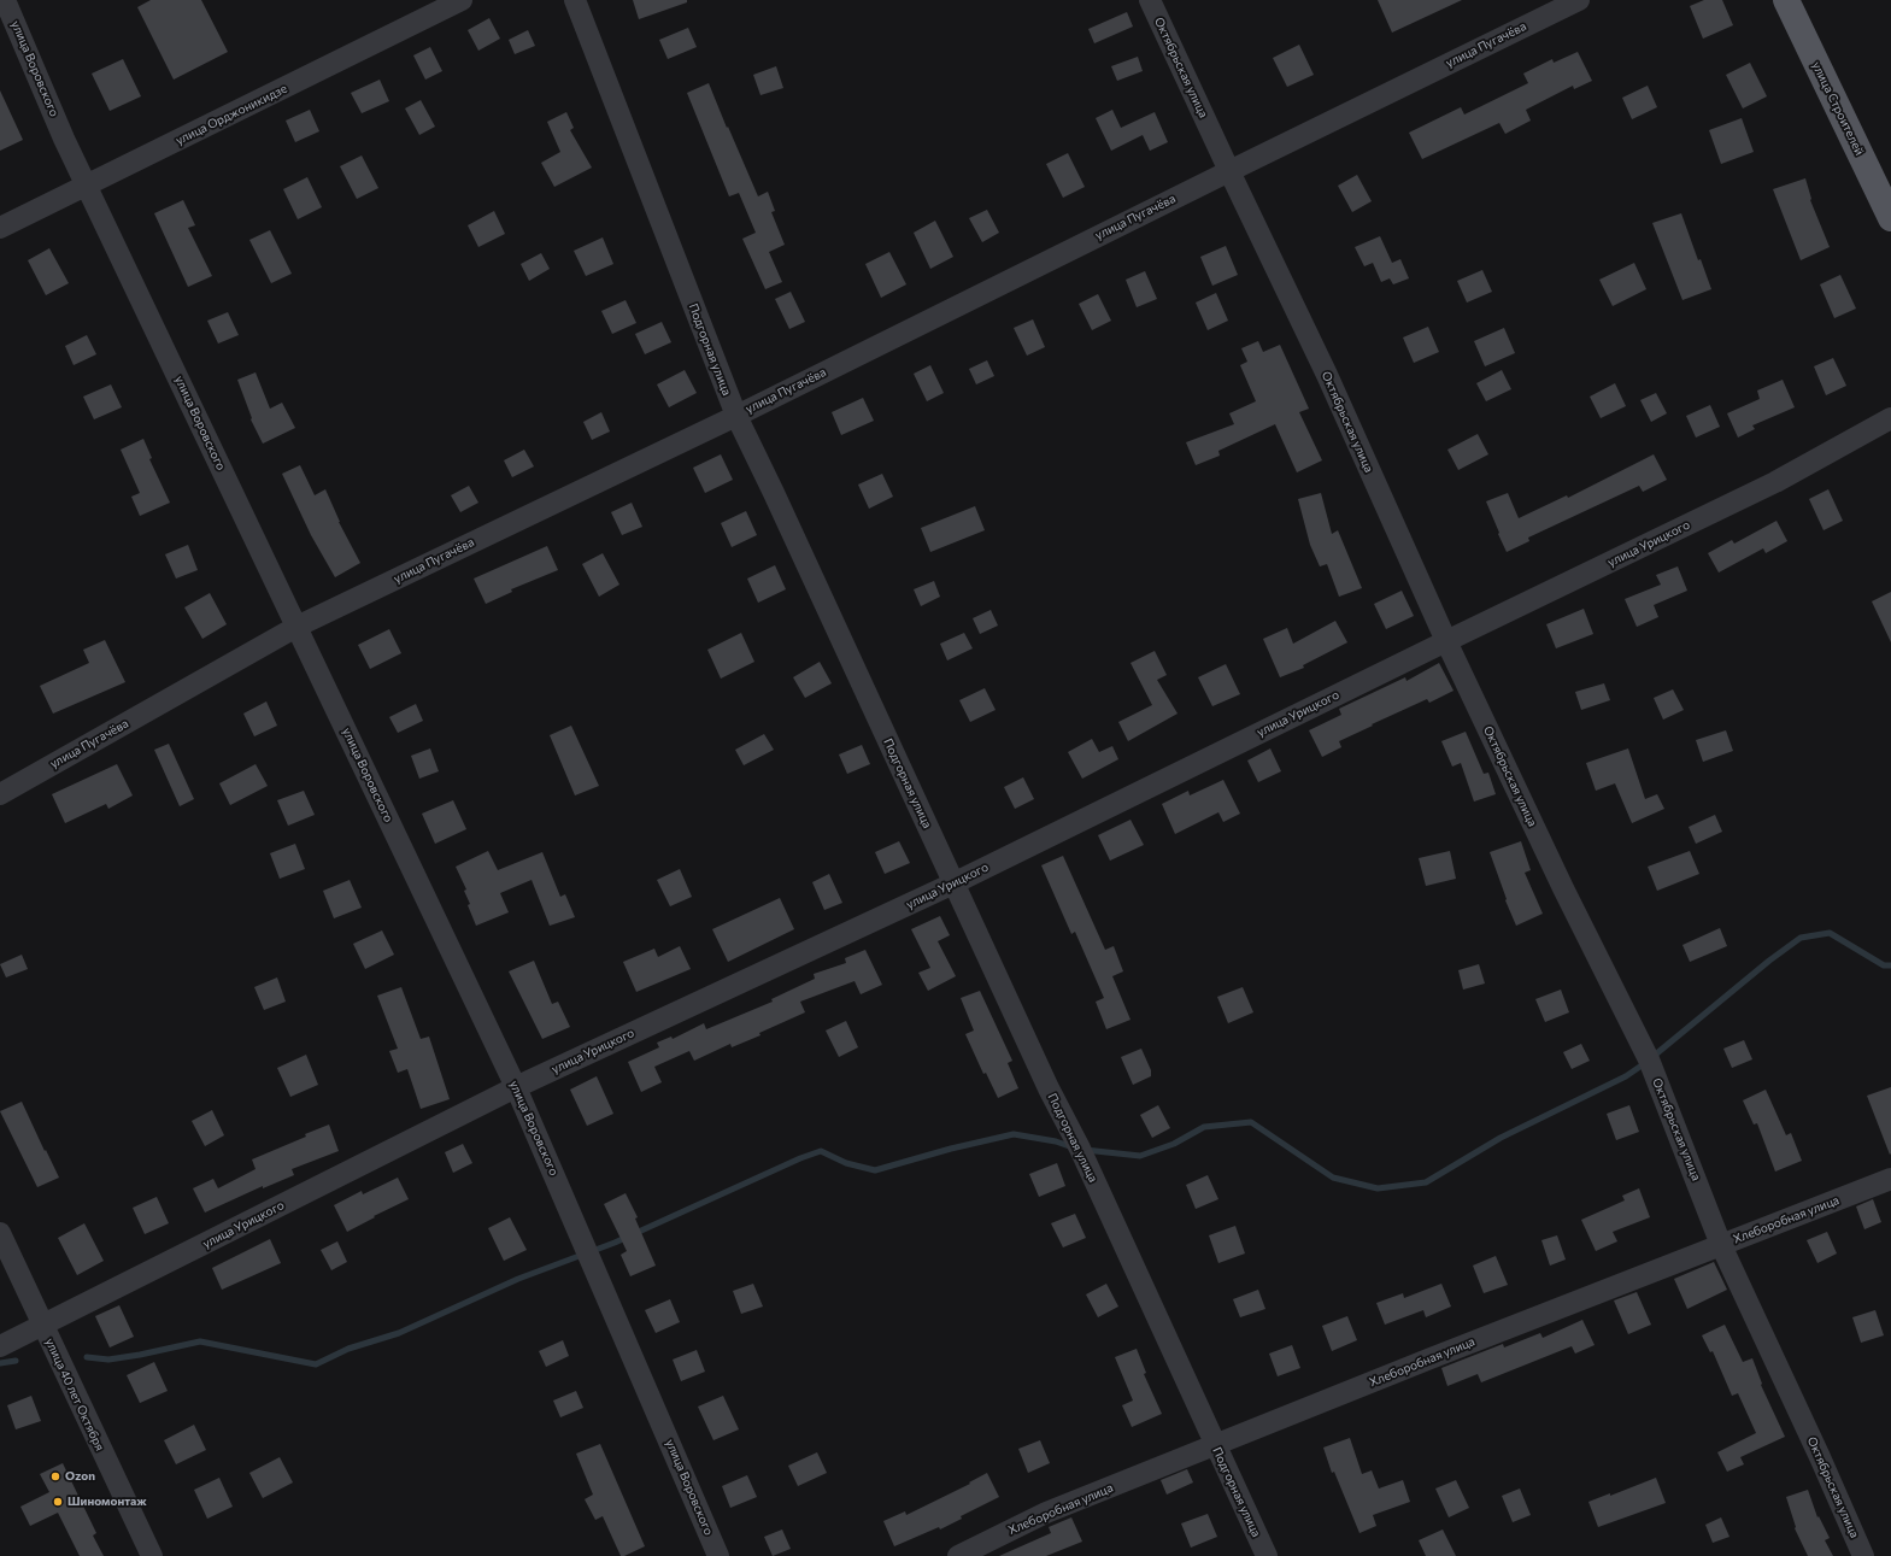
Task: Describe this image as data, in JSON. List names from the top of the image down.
{
  "streets": {
    "main road": ["улица Строителей"],
    "street": [
      "улица Пугачёва",
      "Октябрьская улица",
      "улица Воровского",
      "улица Орджоникидзе",
      "Подгорная улица",
      "улица Урицкого",
      "Хлеборобная улица",
      "улица 40 лет Октября"
    ]
  },
  "crossings": [
    ["улица Пугачёва", "Октябрьская улица"],
    ["улица Пугачёва", "улица Воровского"],
    ["улица Пугачёва", "Подгорная улица"],
    ["Октябрьская улица", "улица Урицкого"],
    ["Октябрьская улица", "Хлеборобная улица"],
    ["улица Воровского", "улица Орджоникидзе"],
    ["улица Воровского", "улица Урицкого"],
    ["Подгорная улица", "улица Урицкого"],
    ["Подгорная улица", "Хлеборобная улица"],
    ["улица Урицкого", "улица 40 лет Октября"]
  ],
  "places": ["Ozon", "Шиномонтаж"]
}
